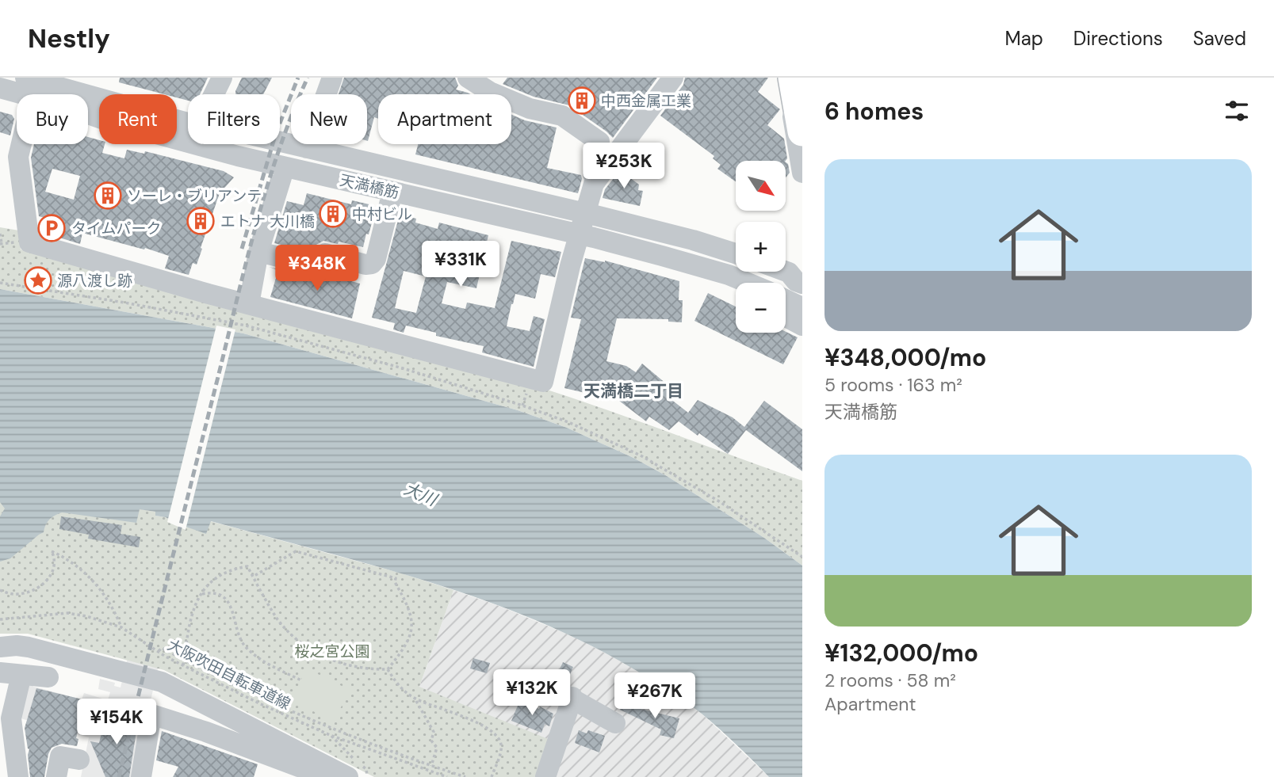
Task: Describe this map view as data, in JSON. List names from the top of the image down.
{
  "streets": {
    "street": ["天満橋筋"],
    "path": ["大阪吹田自転車道線"]
  },
  "districts": ["天満橋二丁目"],
  "water": ["大川"],
  "parks": ["桜之宮公園"],
  "places": {
    "building": [
      "中西金属工業",
      "ソーレ・ブリアンテ",
      "中村ビル",
      "エトナ 大川橋"
    ],
    "parking": ["タイムパーク"],
    "place": ["源八渡し跡"]
  },
  "north": "bottom right",
  "page": {
    "header": "Nestly",
    "nav": ["Map", "Directions", "Saved"],
    "heading": "6 homes",
    "chip": [
      "Buy",
      "Rent",
      "Filters",
      "New",
      "Apartment"
    ],
    "price": [
      "¥253K",
      "¥331K",
      "¥348K",
      "¥132K",
      "¥267K",
      "¥154K"
    ],
    "list": [
      {
        "name": "¥348,000/mo",
        "note": "5 rooms · 163 m² · 天満橋筋"
      },
      {
        "name": "¥132,000/mo",
        "note": "2 rooms · 58 m² · Apartment"
      }
    ],
    "map_buttons": ["+", "−"]
  }
}
